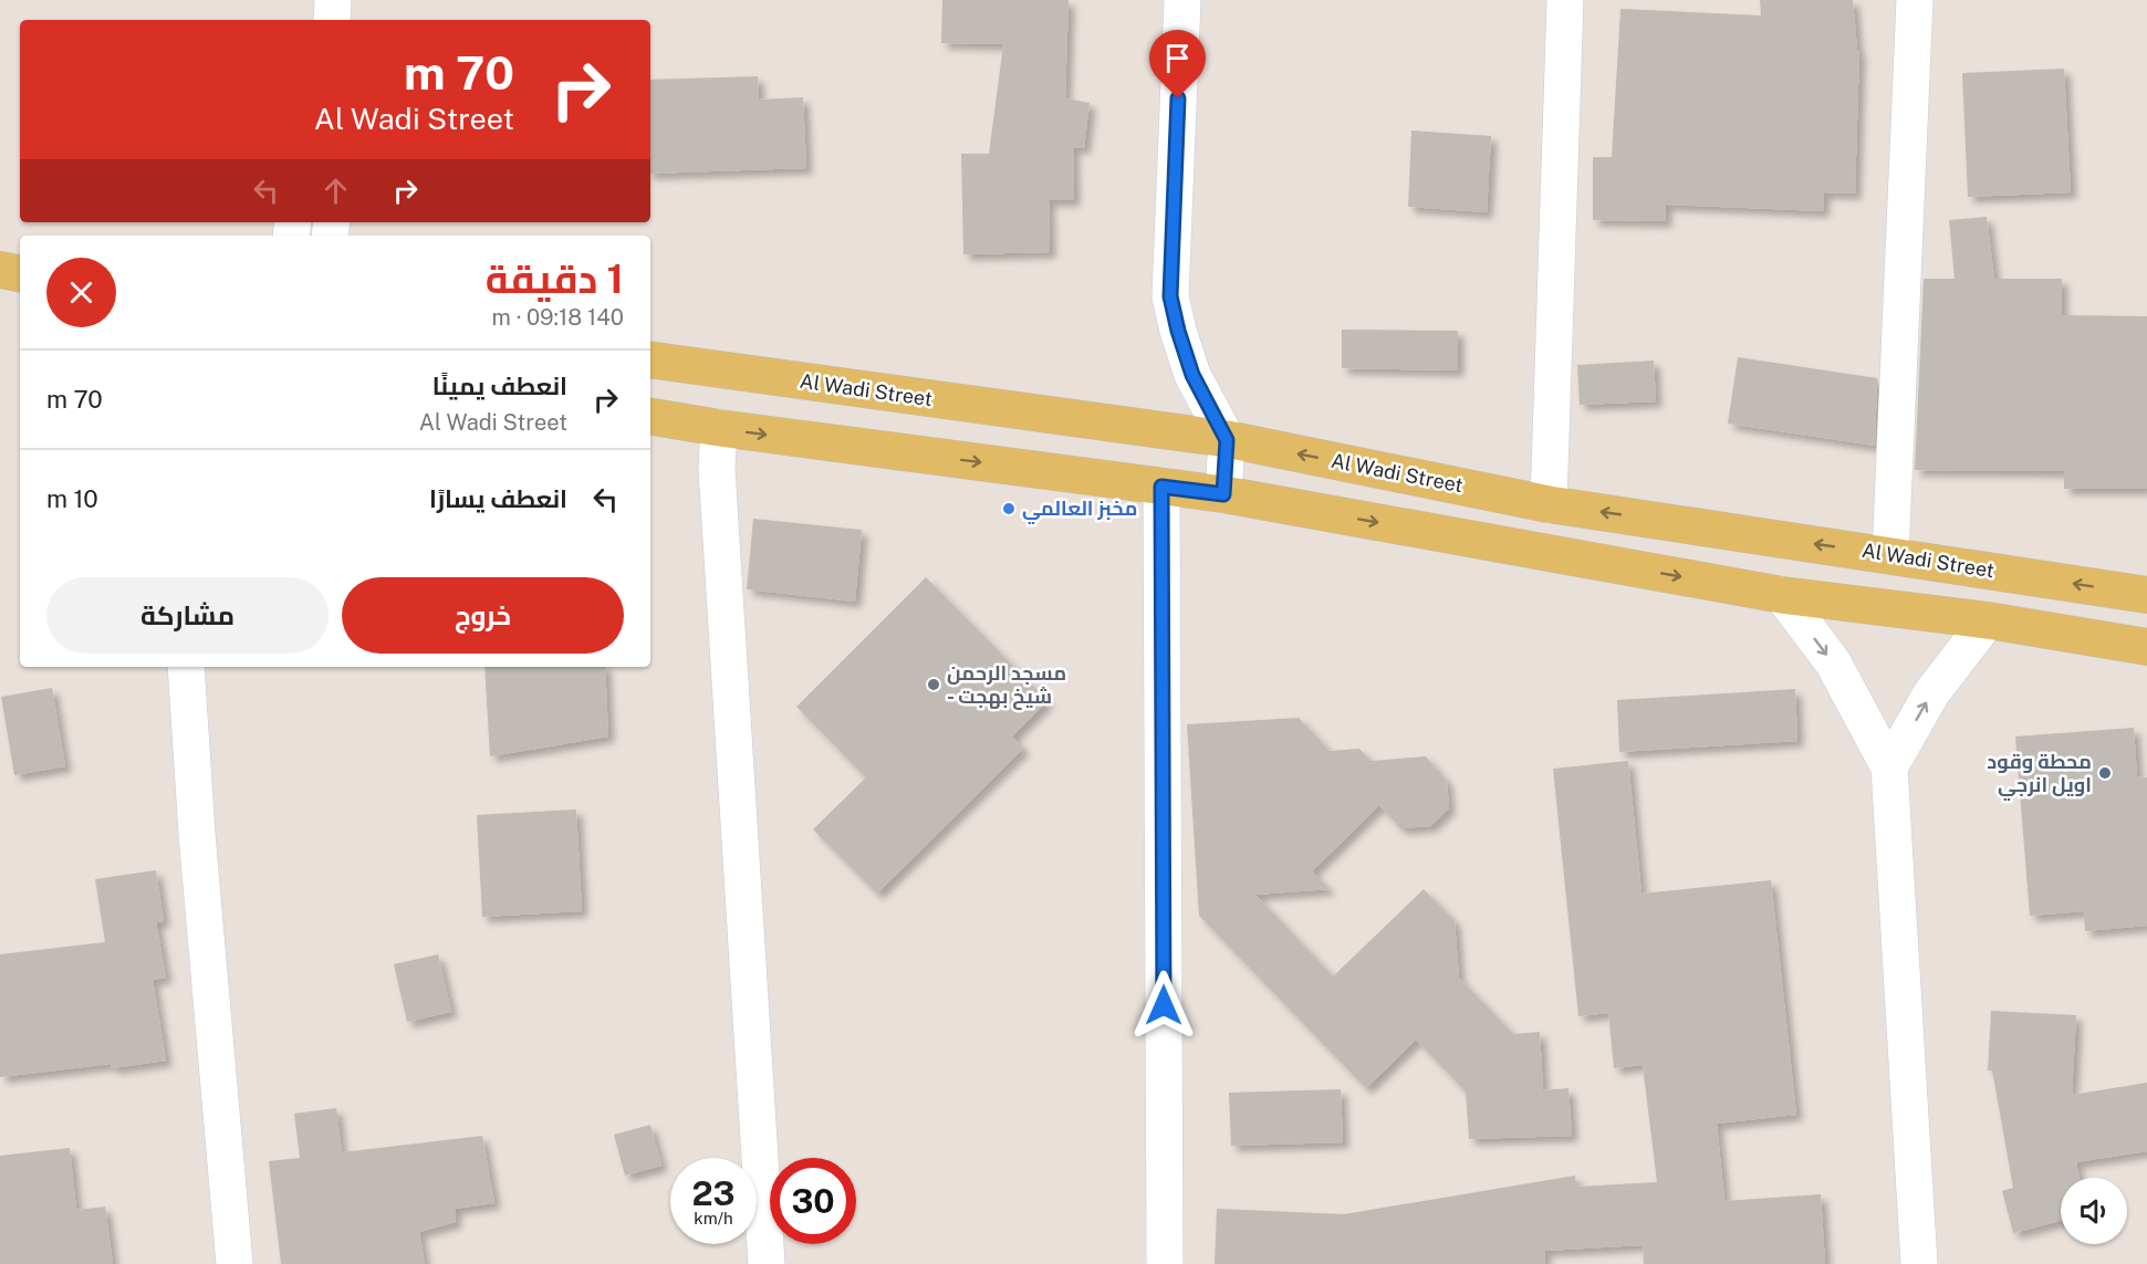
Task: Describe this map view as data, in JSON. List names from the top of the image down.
{
  "streets": {
    "main road": ["Al Wadi Street"]
  },
  "places": ["مخبز العالمي", "مسجد الرحمن - شيخ بهجت", "محطة وقود اويل انرجي"],
  "page": {
    "turn": ["70 m", "Al Wadi Street"],
    "heading": ["1 دقيقة", "140 m · 09:18"],
    "list": [
      {
        "name": "انعطف يمينًا",
        "note": "Al Wadi Street",
        "value": "70 m"
      },
      {
        "name": "انعطف يسارًا",
        "value": "10 m"
      }
    ],
    "buttons": ["خروج", "مشاركة"],
    "speed": "23 km/h",
    "limit": "30"
  }
}
